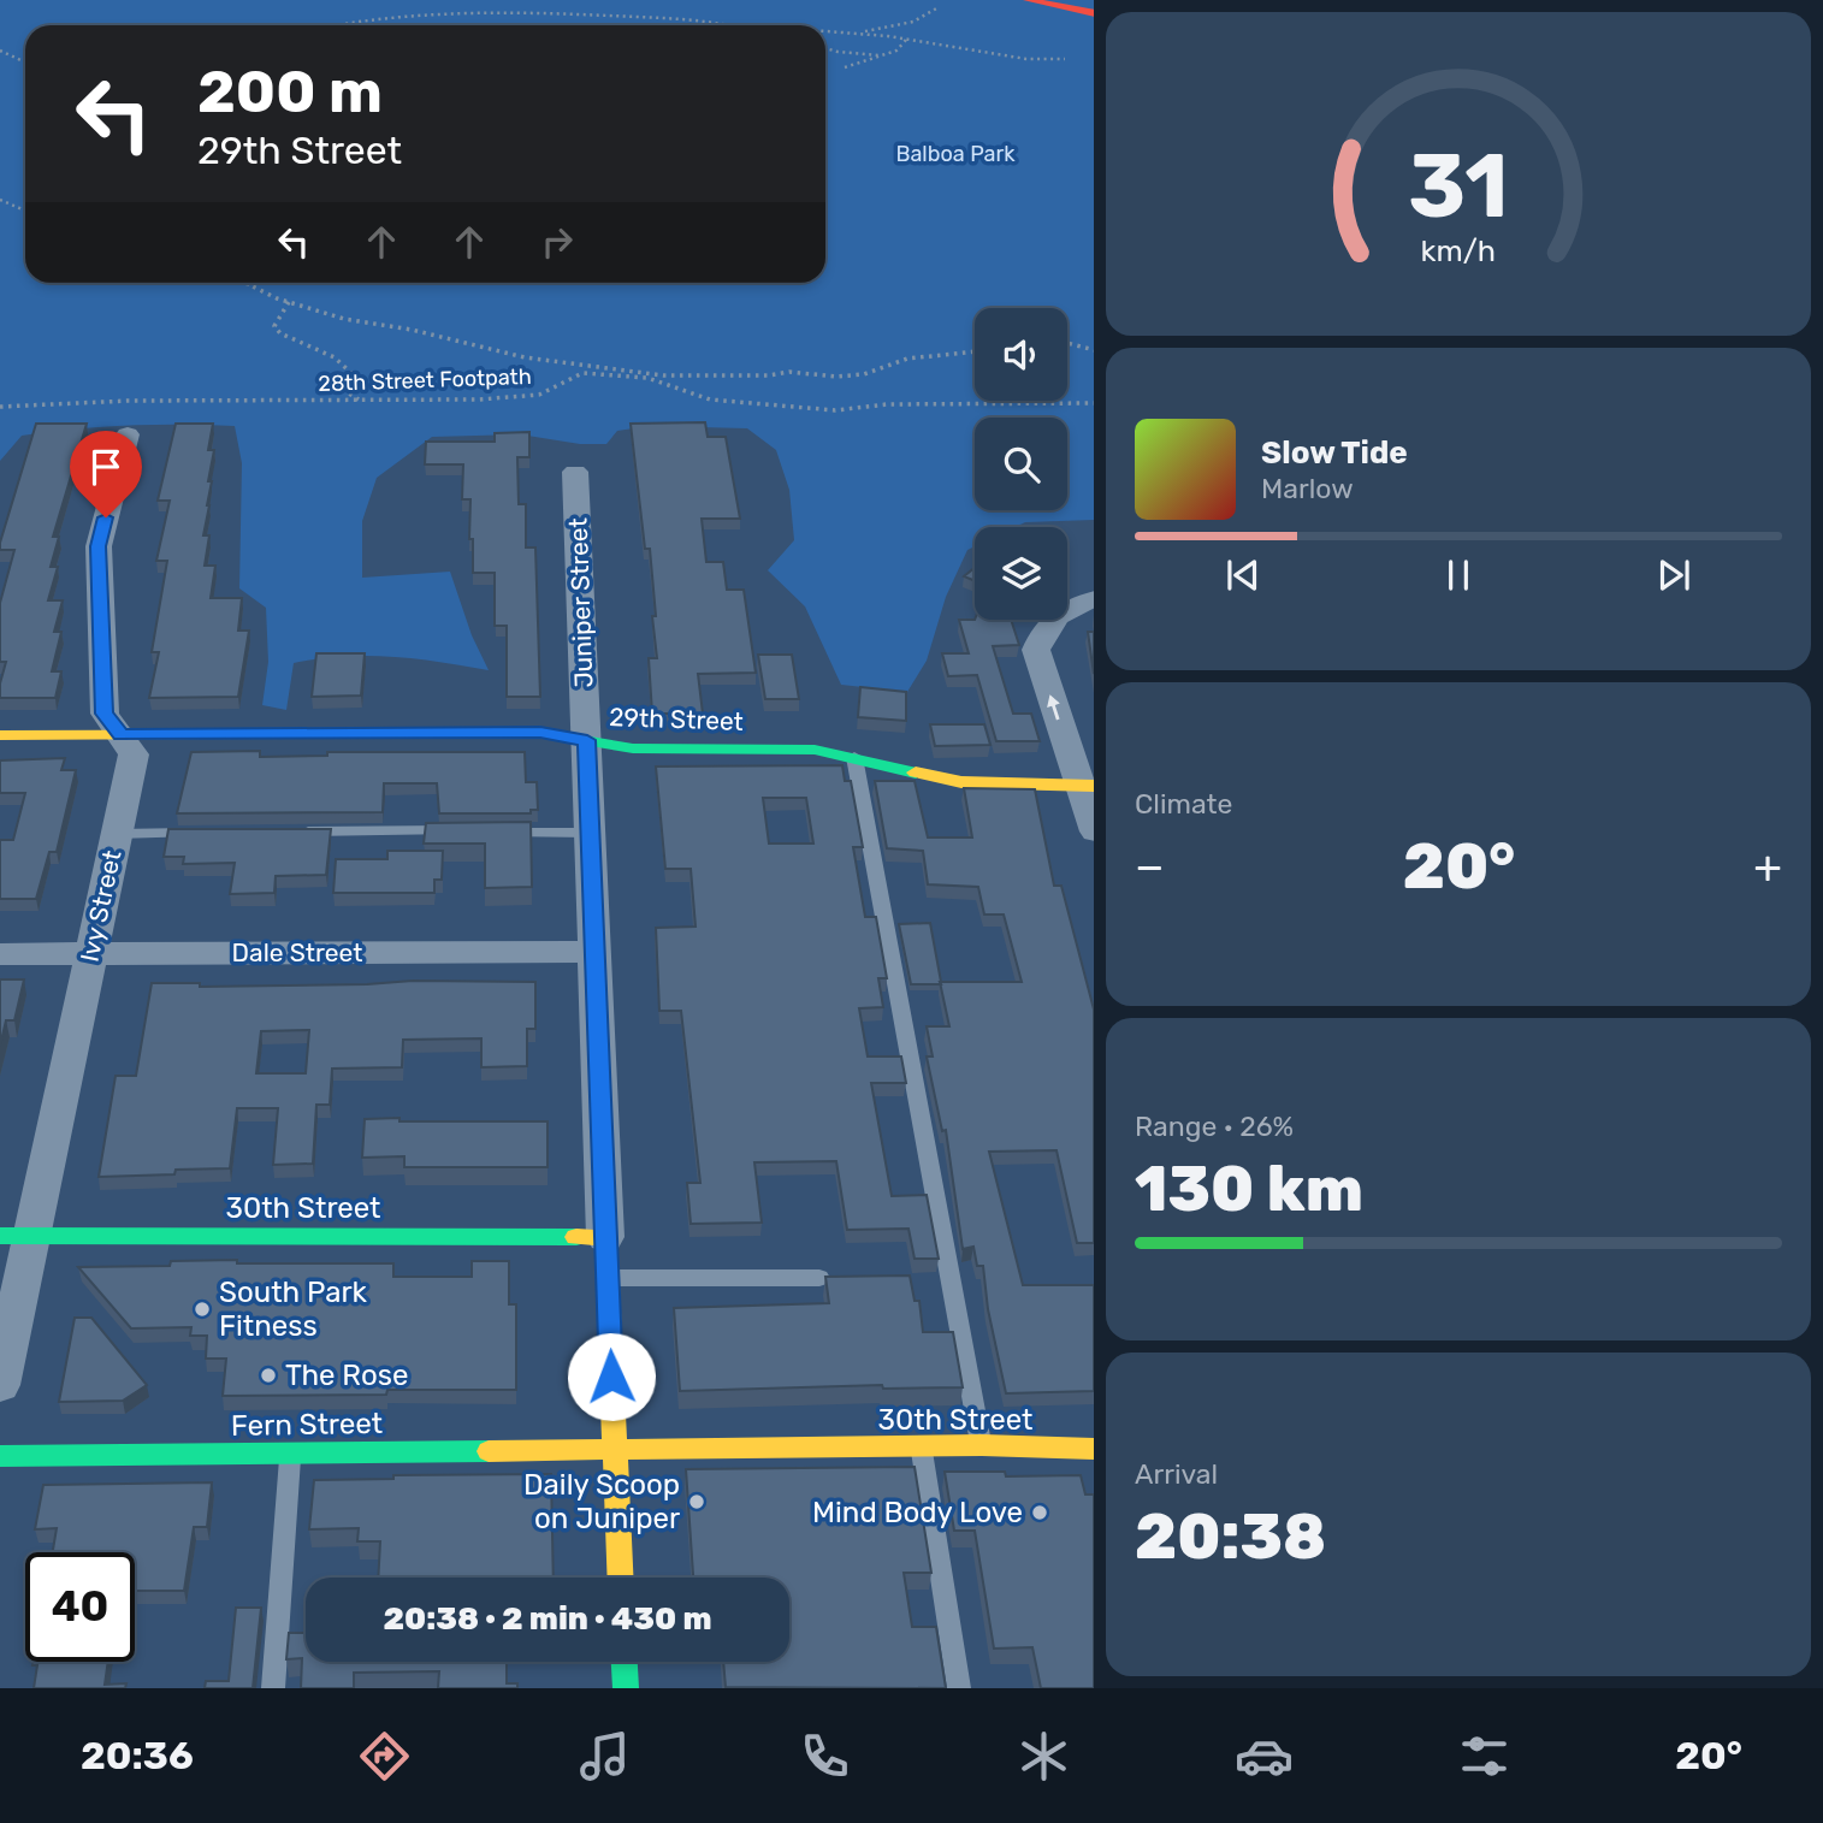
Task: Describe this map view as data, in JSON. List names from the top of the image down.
{
  "streets": {
    "street": [
      "Juniper Street",
      "29th Street",
      "Ivy Street",
      "Dale Street",
      "30th Street",
      "Fern Street"
    ],
    "path": ["28th Street Footpath"]
  },
  "crossings": [
    ["Juniper Street", "29th Street"],
    ["Juniper Street", "Dale Street"],
    ["Juniper Street", "30th Street"],
    ["Juniper Street", "Fern Street"],
    ["29th Street", "Ivy Street"],
    ["Ivy Street", "Dale Street"],
    ["Ivy Street", "30th Street"],
    ["30th Street", "Fern Street"]
  ],
  "parks": ["Balboa Park"],
  "places": [
    "South Park Fitness",
    "The Rose",
    "Daily Scoop on Juniper",
    "Mind Body Love"
  ],
  "page": {
    "turn": ["200 m", "29th Street"],
    "song": ["Slow Tide", "Marlow"],
    "tile": [
      "Climate",
      ["Range · 26%", "130 km"],
      ["Arrival", "20:38"]
    ],
    "heat": ["−", "20°", "+"],
    "limit": "40",
    "trip": "20:38 · 2 min · 430 m",
    "tabs": ["20:36", "20°"],
    "gauge": ["31", "km/h"]
  }
}
